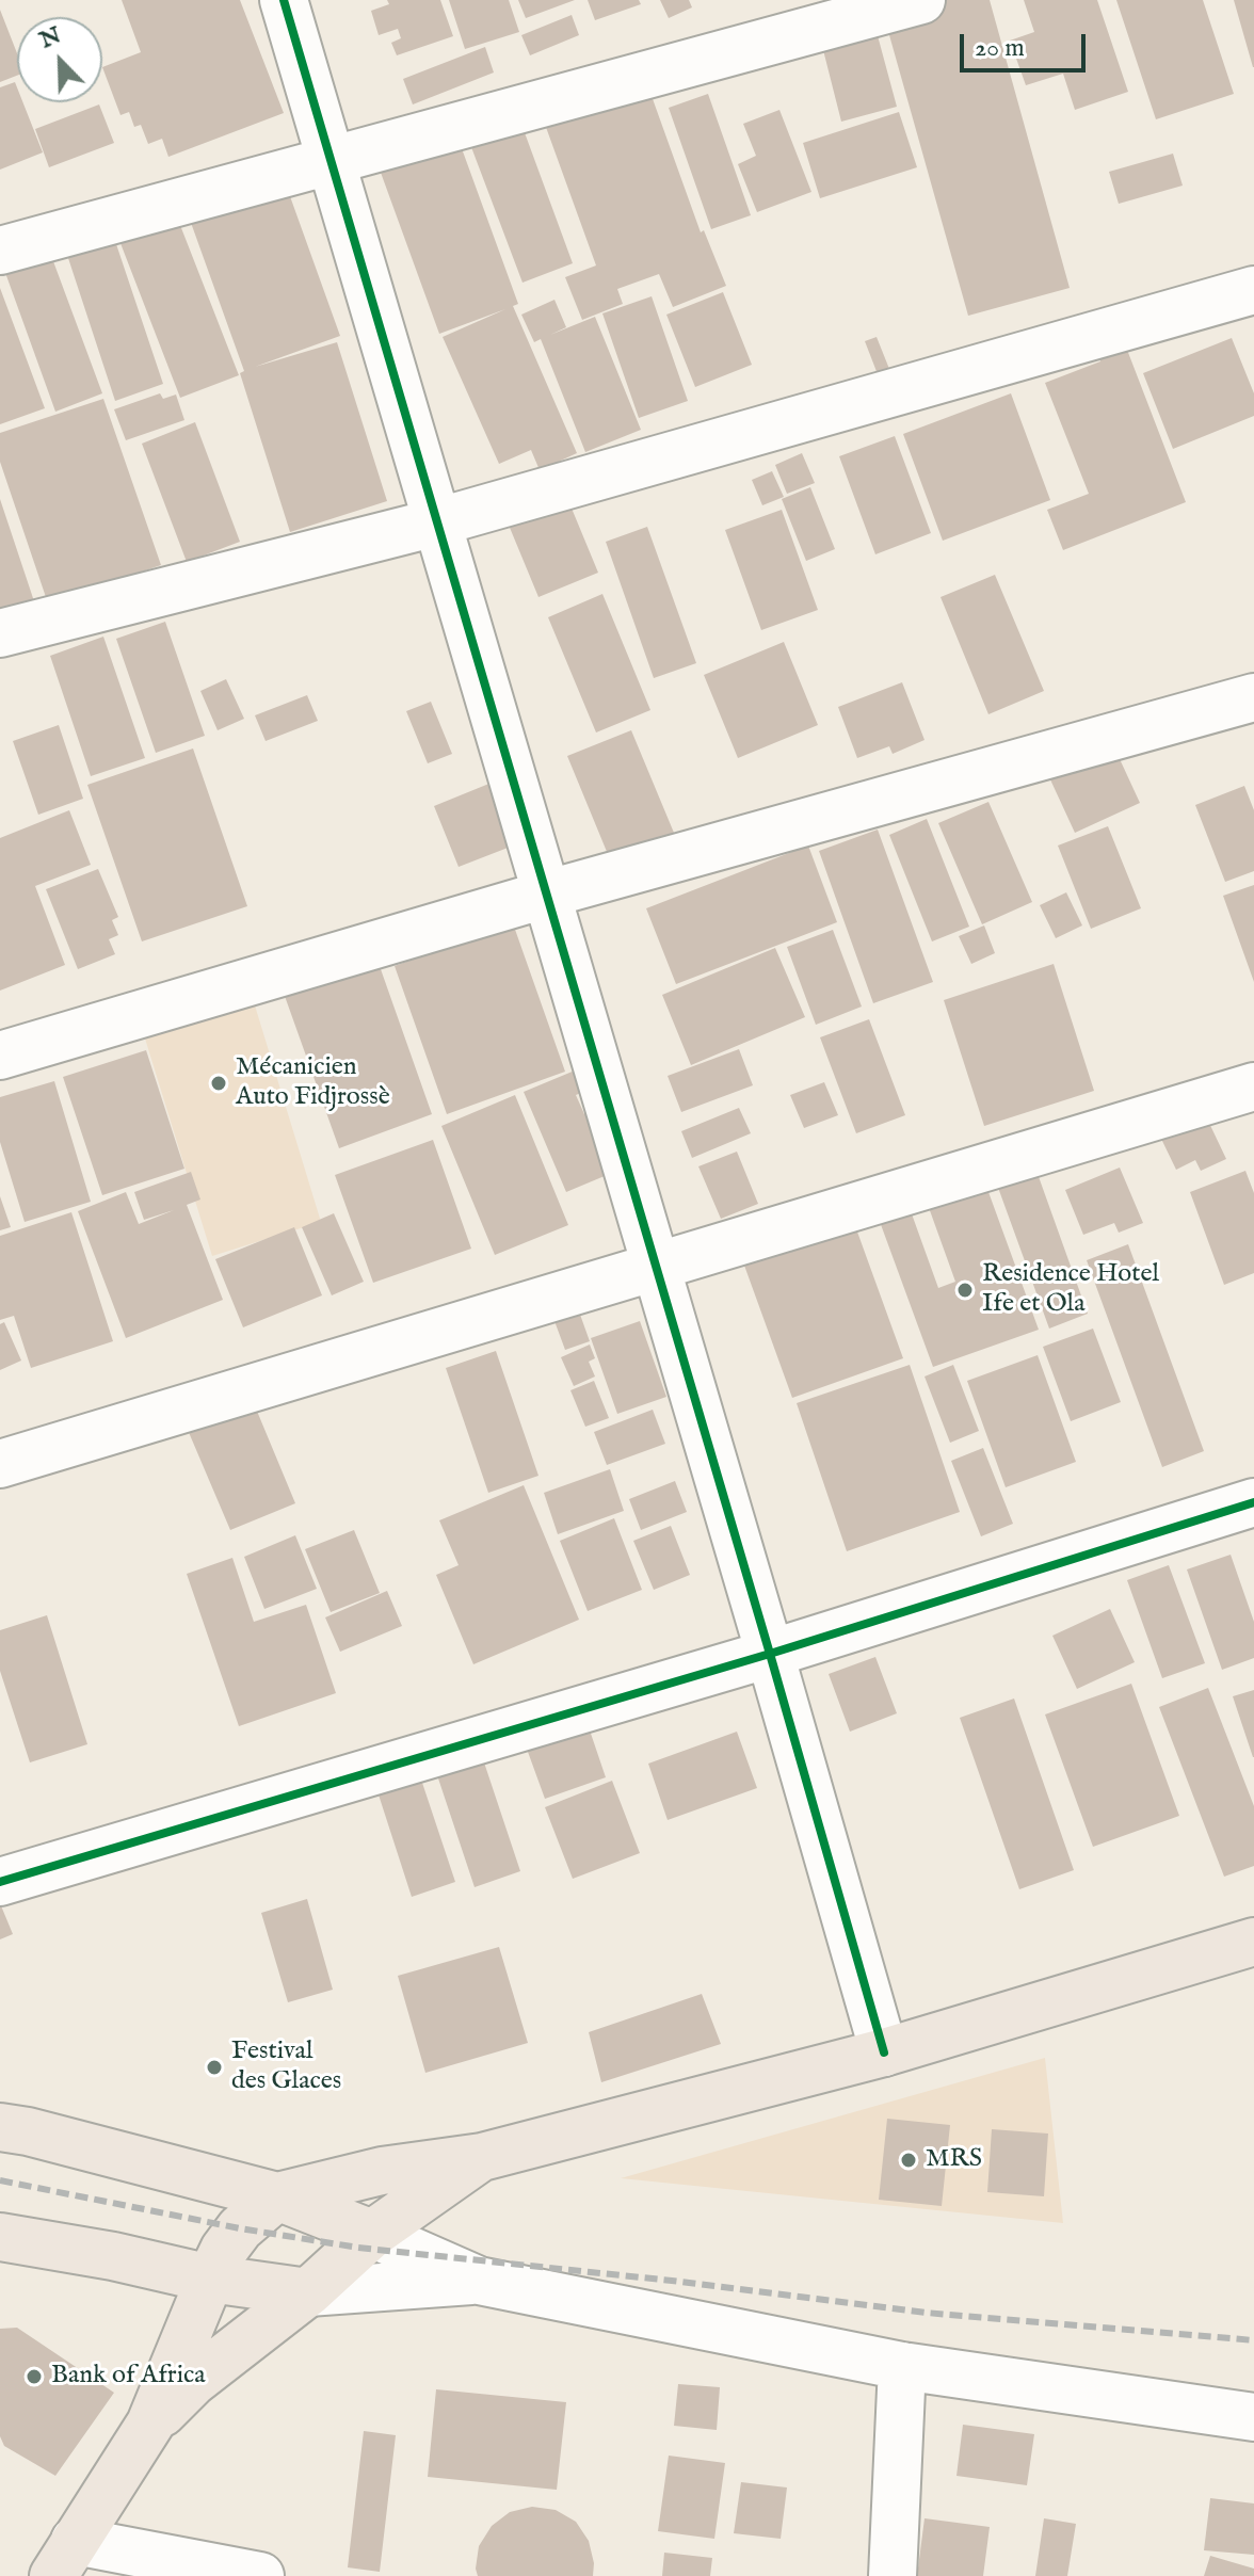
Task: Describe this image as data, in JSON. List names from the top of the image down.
{
  "places": [
    "Mécanicien Auto Fidjrossè",
    "Residence Hotel Ife et Ola",
    "Festival des Glaces",
    "MRS",
    "Bank of Africa"
  ],
  "scale_bar": "20 m",
  "north": "top left"
}
